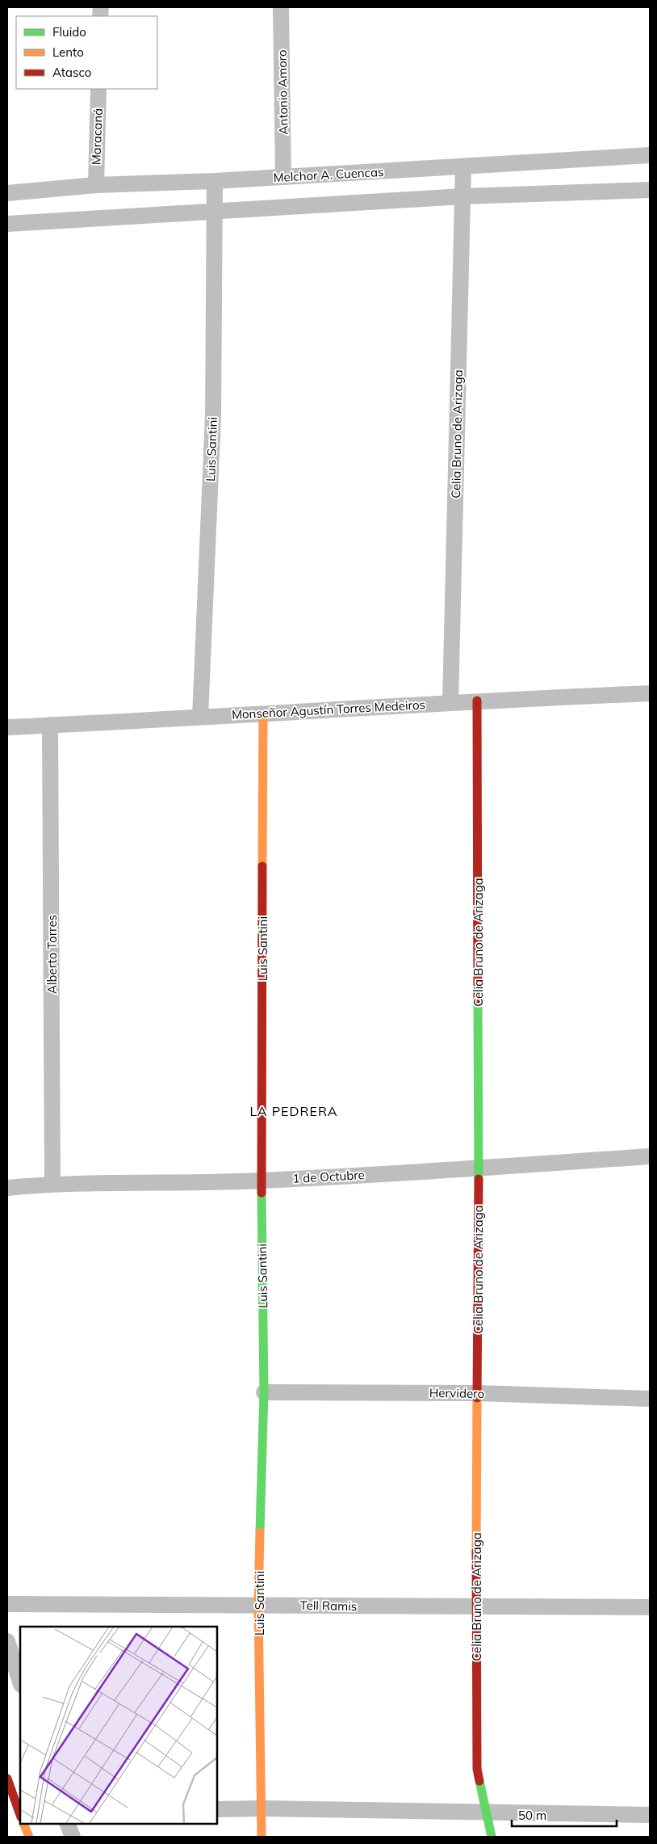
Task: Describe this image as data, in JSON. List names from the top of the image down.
{
  "streets": {
    "main road": ["Celia Bruno de Arizaga", "Luis Santini"],
    "street": [
      "Antonio Amoro",
      "Maracaná",
      "Melchor A. Cuencas",
      "Monseñor Agustín Torres Medeiros",
      "Alberto Torres",
      "1 de Octubre",
      "Hervidero",
      "Tell Ramis"
    ]
  },
  "crossings": [
    ["Antonio Amoro", "Melchor A. Cuencas"],
    ["Maracaná", "Melchor A. Cuencas"],
    ["Melchor A. Cuencas", "Celia Bruno de Arizaga"],
    ["Melchor A. Cuencas", "Luis Santini"],
    ["Celia Bruno de Arizaga", "Monseñor Agustín Torres Medeiros"],
    ["Celia Bruno de Arizaga", "1 de Octubre"],
    ["Celia Bruno de Arizaga", "Hervidero"],
    ["Celia Bruno de Arizaga", "Tell Ramis"],
    ["Luis Santini", "Monseñor Agustín Torres Medeiros"],
    ["Luis Santini", "1 de Octubre"],
    ["Luis Santini", "Hervidero"],
    ["Luis Santini", "Tell Ramis"],
    ["Monseñor Agustín Torres Medeiros", "Alberto Torres"],
    ["Alberto Torres", "1 de Octubre"]
  ],
  "districts": ["LA PEDRERA"],
  "legend": ["Fluido", "Lento", "Atasco"],
  "scale_bar": "50 m"
}
